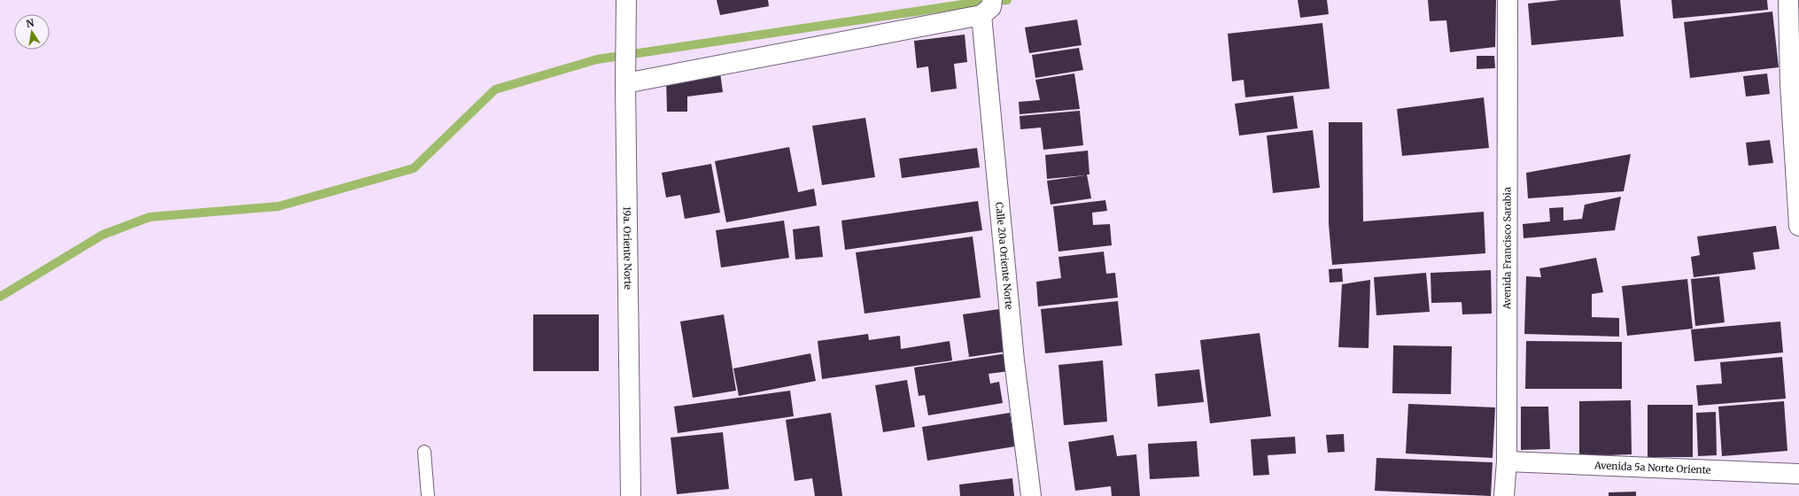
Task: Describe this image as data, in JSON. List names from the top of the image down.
{
  "streets": {
    "street": [
      "19a. Oriente Norte",
      "Avenida Francisco Sarabia",
      "Calle 20a Oriente Norte",
      "Avenida 5a Norte Oriente"
    ]
  },
  "crossings": [
    ["Avenida Francisco Sarabia", "Avenida 5a Norte Oriente"]
  ],
  "north": "top"
}
